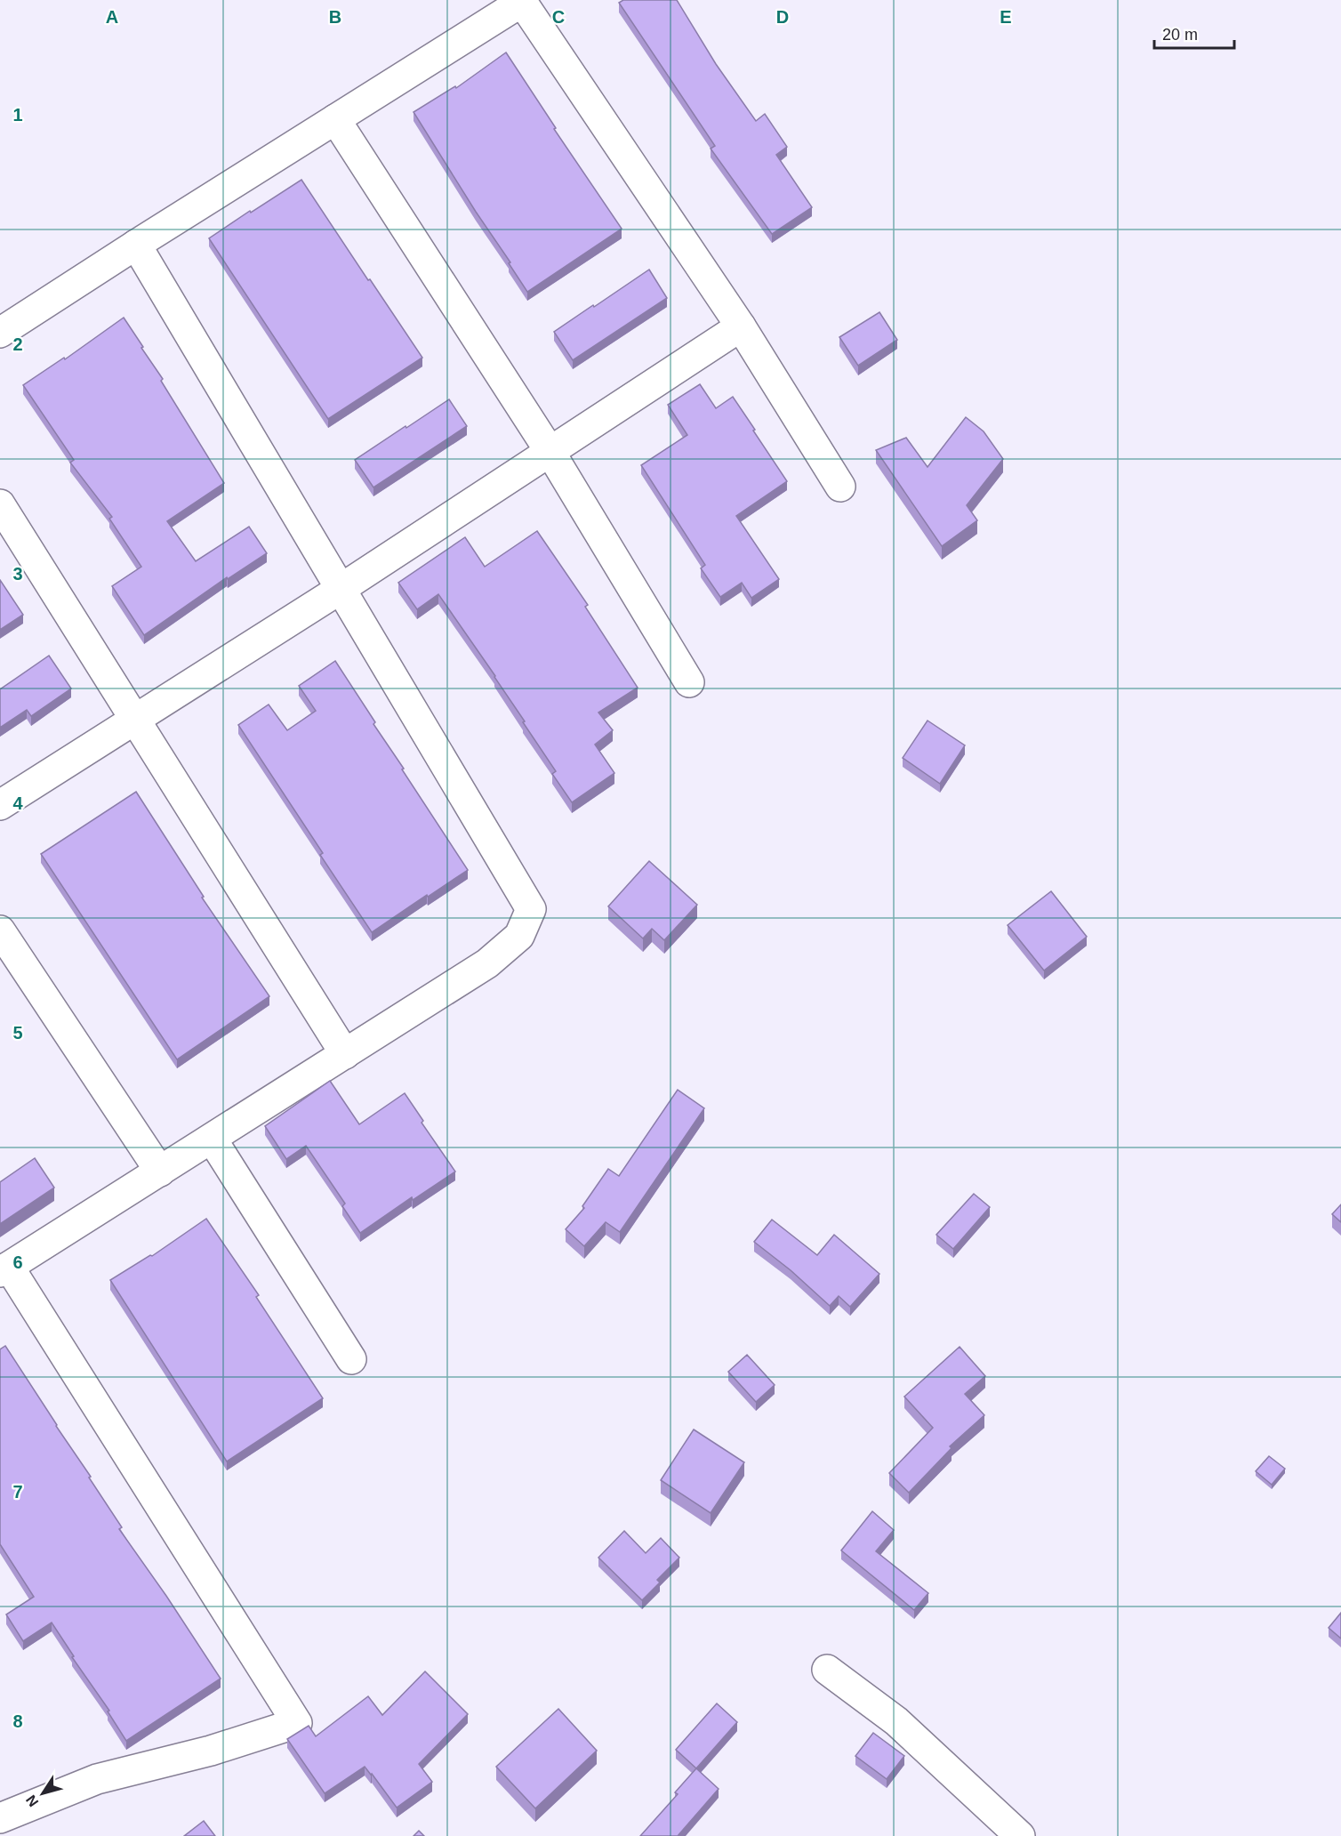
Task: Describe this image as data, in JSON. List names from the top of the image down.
{
  "scale_bar": "20 m",
  "north": "bottom left",
  "grid": {
    "columns": [
      "A",
      "B",
      "C",
      "D",
      "E"
    ],
    "rows": [
      "1",
      "2",
      "3",
      "4",
      "5",
      "6",
      "7",
      "8"
    ]
  }
}
